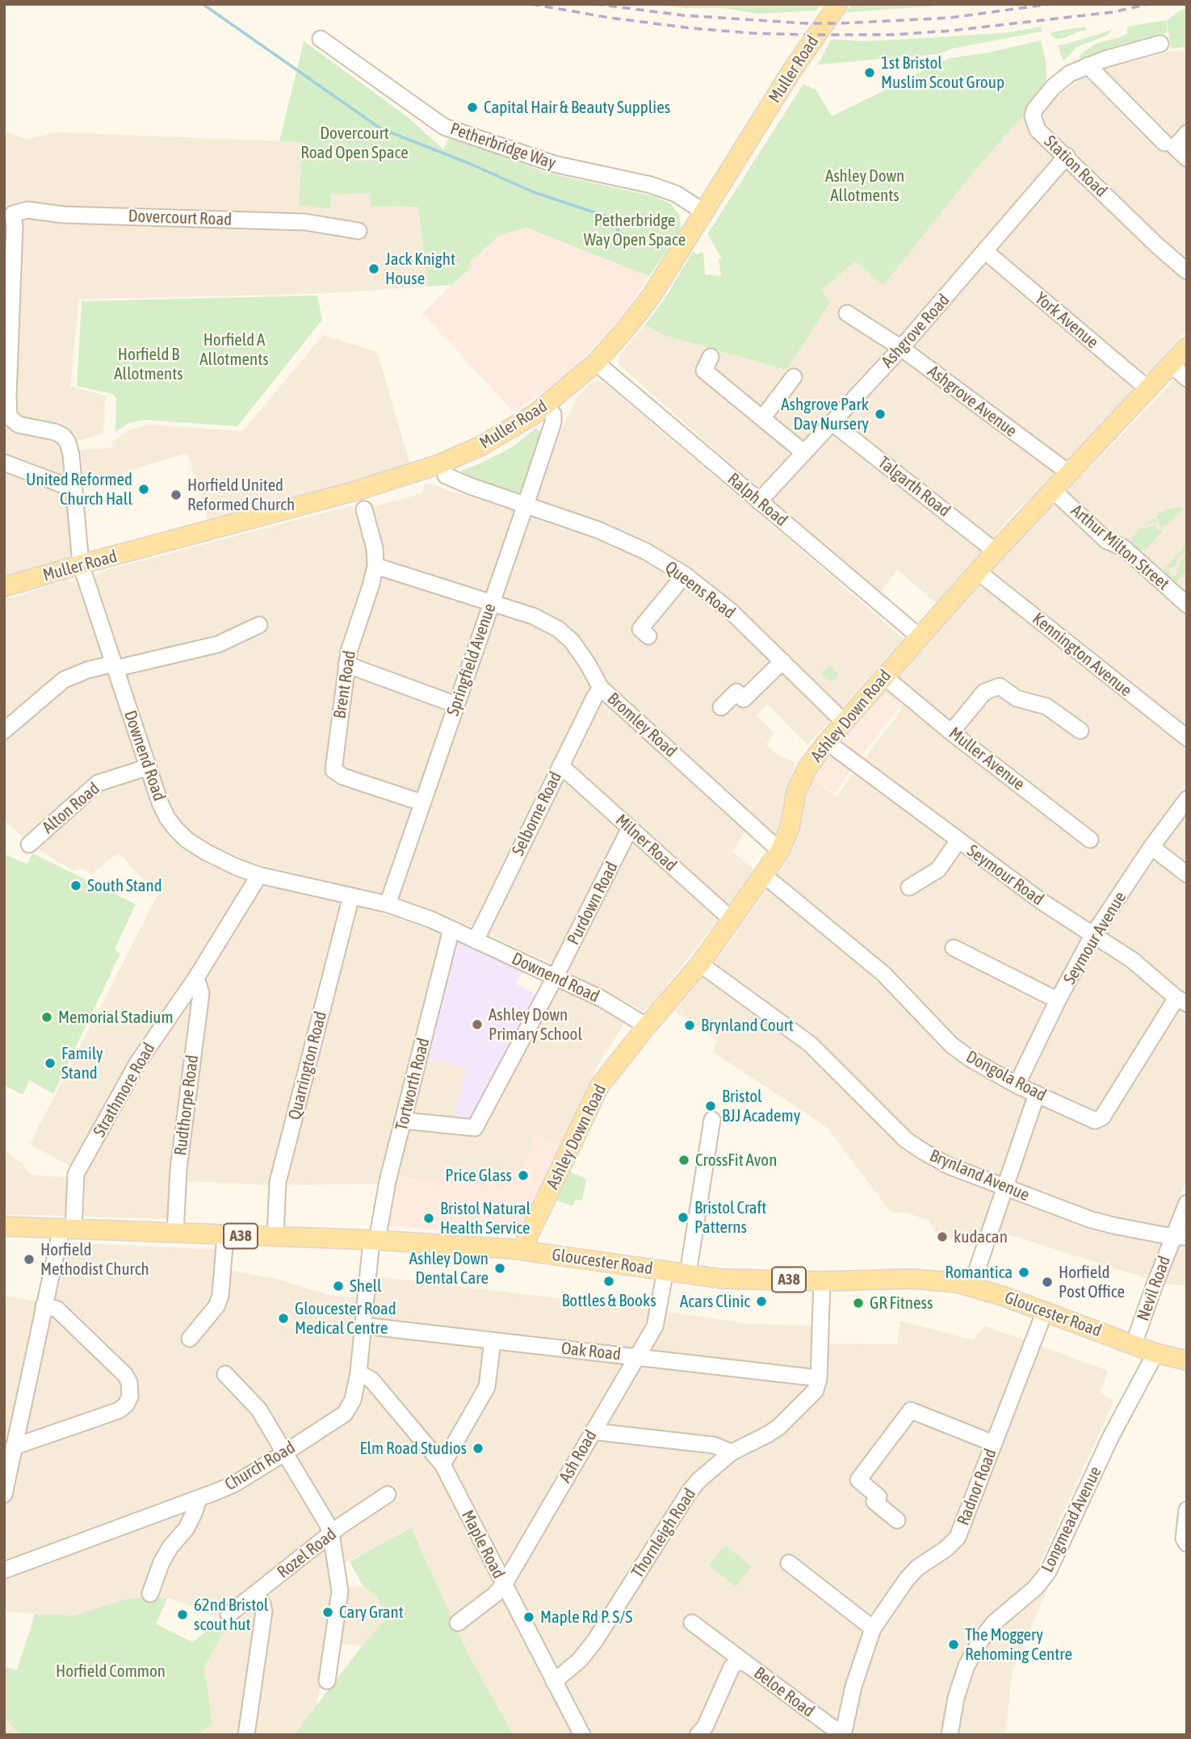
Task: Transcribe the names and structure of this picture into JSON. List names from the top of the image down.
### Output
{
  "streets": {
    "main road": [
      "Muller Road",
      "Ashley Down Road",
      "A38",
      "Gloucester Road"
    ],
    "street": [
      "Petherbridge Way",
      "Station Road",
      "Dovercourt Road",
      "York Avenue",
      "Ashgrove Road",
      "Ashgrove Avenue",
      "Talgarth Road",
      "Ralph Road",
      "Arthur Milton Street",
      "Queens Road",
      "Kennington Avenue",
      "Springfield Avenue",
      "Brent Road",
      "Bromley Road",
      "Downend Road",
      "Muller Avenue",
      "Alton Road",
      "Selborne Road",
      "Milner Road",
      "Seymour Road",
      "Purdown Road",
      "Seymour Avenue",
      "Quarrington Road",
      "Dongola Road",
      "Tortworth Road",
      "Strathmore Road",
      "Rudthorpe Road",
      "Brynland Avenue",
      "Nevil Road",
      "Oak Road",
      "Ash Road",
      "Church Road",
      "Radnor Road",
      "Longmead Avenue",
      "Thornleigh Road",
      "Maple Road",
      "Rozel Road",
      "Beloe Road"
    ]
  },
  "crossings": [
    ["Muller Road", "Petherbridge Way"],
    ["Muller Road", "Ralph Road"],
    ["Muller Road", "Brent Road"],
    ["Muller Road", "Downend Road"],
    ["Station Road", "Ashgrove Road"],
    ["Dovercourt Road", "Downend Road"],
    ["York Avenue", "Ashgrove Road"],
    ["York Avenue", "Ashley Down Road"],
    ["Ashgrove Road", "Ashgrove Avenue"],
    ["Ashgrove Road", "Talgarth Road"],
    ["Ashgrove Road", "Ralph Road"],
    ["Ashgrove Avenue", "Ashley Down Road"],
    ["Talgarth Road", "Ashley Down Road"],
    ["Ralph Road", "Ashley Down Road"],
    ["Arthur Milton Street", "Ashley Down Road"],
    ["Queens Road", "Springfield Avenue"],
    ["Queens Road", "Ashley Down Road"],
    ["Kennington Avenue", "Ashley Down Road"],
    ["Springfield Avenue", "Brent Road"],
    ["Springfield Avenue", "Bromley Road"],
    ["Springfield Avenue", "Downend Road"],
    ["Brent Road", "Bromley Road"],
    ["Ashley Down Road", "Bromley Road"],
    ["Ashley Down Road", "Downend Road"],
    ["Ashley Down Road", "Muller Avenue"],
    ["Ashley Down Road", "Milner Road"],
    ["Ashley Down Road", "Seymour Road"],
    ["Ashley Down Road", "Dongola Road"],
    ["Ashley Down Road", "Brynland Avenue"],
    ["Ashley Down Road", "Gloucester Road"],
    ["Bromley Road", "Selborne Road"],
    ["Downend Road", "Alton Road"],
    ["Downend Road", "Selborne Road"],
    ["Downend Road", "Purdown Road"],
    ["Downend Road", "Quarrington Road"],
    ["Downend Road", "Tortworth Road"],
    ["Downend Road", "Strathmore Road"],
    ["Selborne Road", "Milner Road"],
    ["Milner Road", "Purdown Road"],
    ["Seymour Road", "Seymour Avenue"],
    ["Seymour Road", "Dongola Road"],
    ["Purdown Road", "Tortworth Road"],
    ["Seymour Avenue", "Dongola Road"],
    ["Quarrington Road", "Gloucester Road"],
    ["Tortworth Road", "Gloucester Road"],
    ["Tortworth Road", "Church Road"],
    ["Strathmore Road", "Rudthorpe Road"],
    ["Strathmore Road", "Gloucester Road"],
    ["Rudthorpe Road", "Gloucester Road"],
    ["Brynland Avenue", "Nevil Road"],
    ["Gloucester Road", "Nevil Road"],
    ["Gloucester Road", "Ash Road"],
    ["Gloucester Road", "Church Road"],
    ["Gloucester Road", "Radnor Road"],
    ["Gloucester Road", "Longmead Avenue"],
    ["Gloucester Road", "Thornleigh Road"],
    ["Oak Road", "Ash Road"],
    ["Oak Road", "Church Road"],
    ["Oak Road", "Thornleigh Road"],
    ["Ash Road", "Maple Road"],
    ["Church Road", "Maple Road"],
    ["Radnor Road", "Beloe Road"],
    ["Thornleigh Road", "Maple Road"]
  ],
  "parks": [
    "Dovercourt Road Open Space",
    "Ashley Down Allotments",
    "Petherbridge Way Open Space",
    "Horfield A Allotments",
    "Horfield B Allotments",
    "Horfield Common"
  ],
  "places": [
    "1st Bristol Muslim Scout Group",
    "Capital Hair & Beauty Supplies",
    "Jack Knight House",
    "Ashgrove Park Day Nursery",
    "United Reformed Church Hall",
    "Horfield United Reformed Church",
    "South Stand",
    "Memorial Stadium",
    "Ashley Down Primary School",
    "Brynland Court",
    "Family Stand",
    "Bristol BJJ Academy",
    "CrossFit Avon",
    "Price Glass",
    "Bristol Craft Patterns",
    "Bristol Natural Health Service",
    "kudacan",
    "Horfield Methodist Church",
    "Ashley Down Dental Care",
    "Romantica",
    "Bottles & Books",
    "Horfield Post Office",
    "Shell",
    "Acars Clinic",
    "GR Fitness",
    "Gloucester Road Medical Centre",
    "Elm Road Studios",
    "Cary Grant",
    "62nd Bristol scout hut",
    "Maple Rd P. S/S",
    "The Moggery Rehoming Centre"
  ]
}
